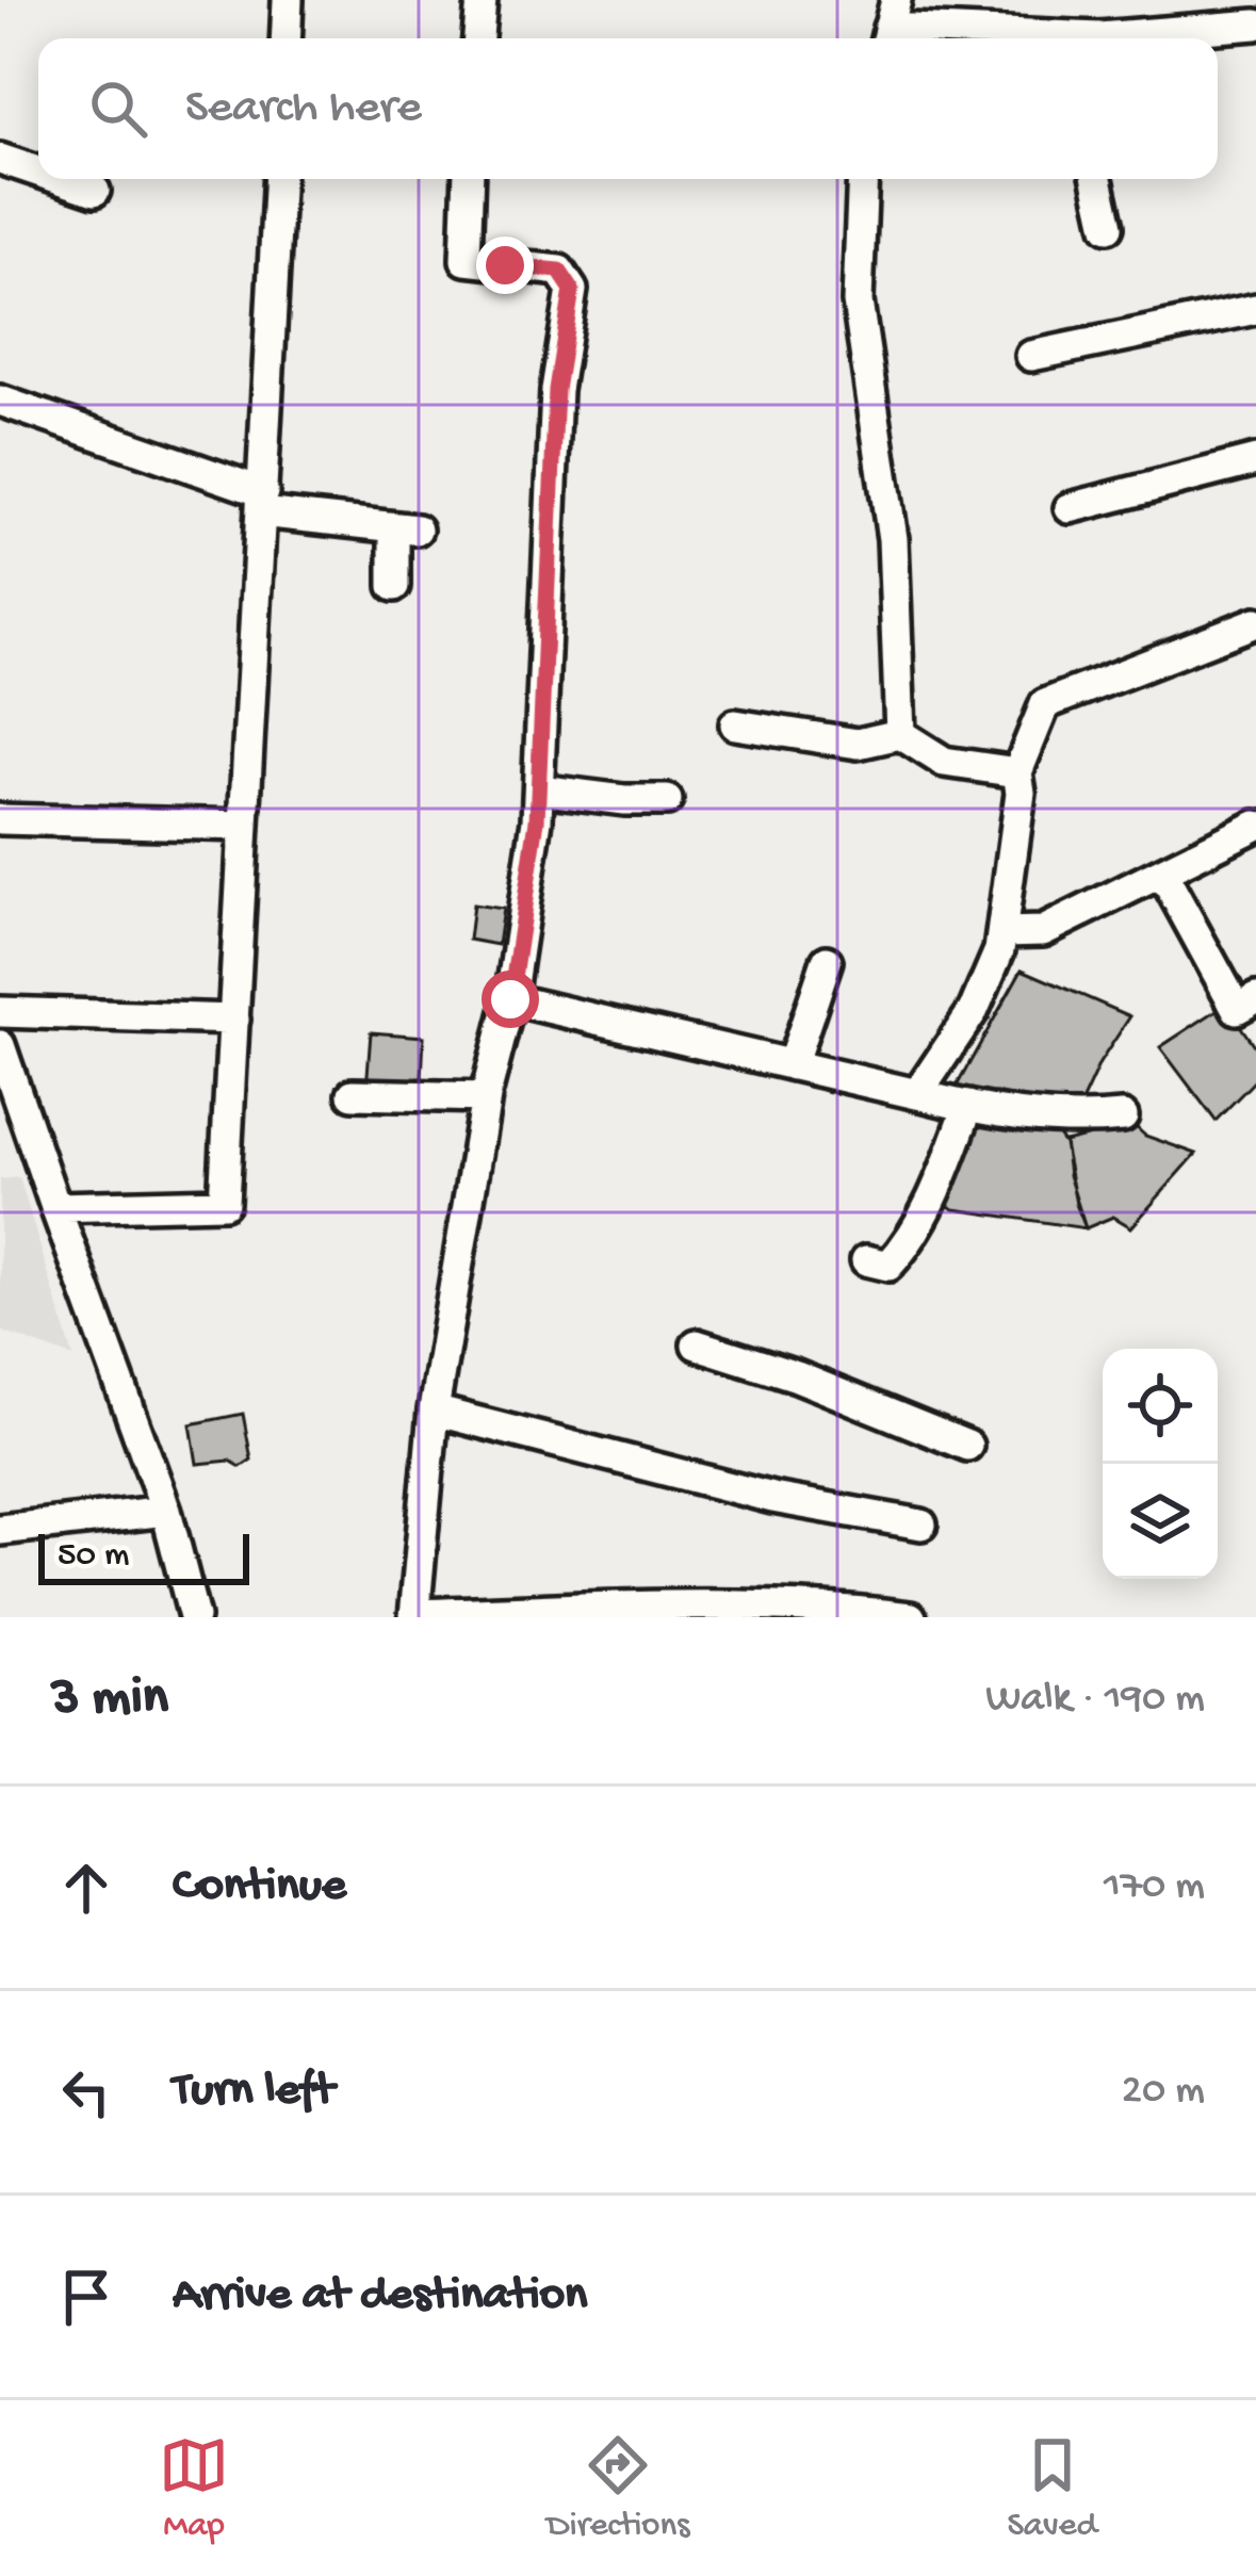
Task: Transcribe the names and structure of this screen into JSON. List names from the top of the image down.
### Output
{
  "scale_bar": "50 m",
  "page": {
    "search": "Search here",
    "scale": "50 m",
    "heading": ["3 min", "Walk · 190 m"],
    "list": [
      ["Continue", "170 m"],
      ["Turn left", "20 m"],
      "Arrive at destination"
    ],
    "nav": ["Map", "Directions", "Saved"]
  }
}
